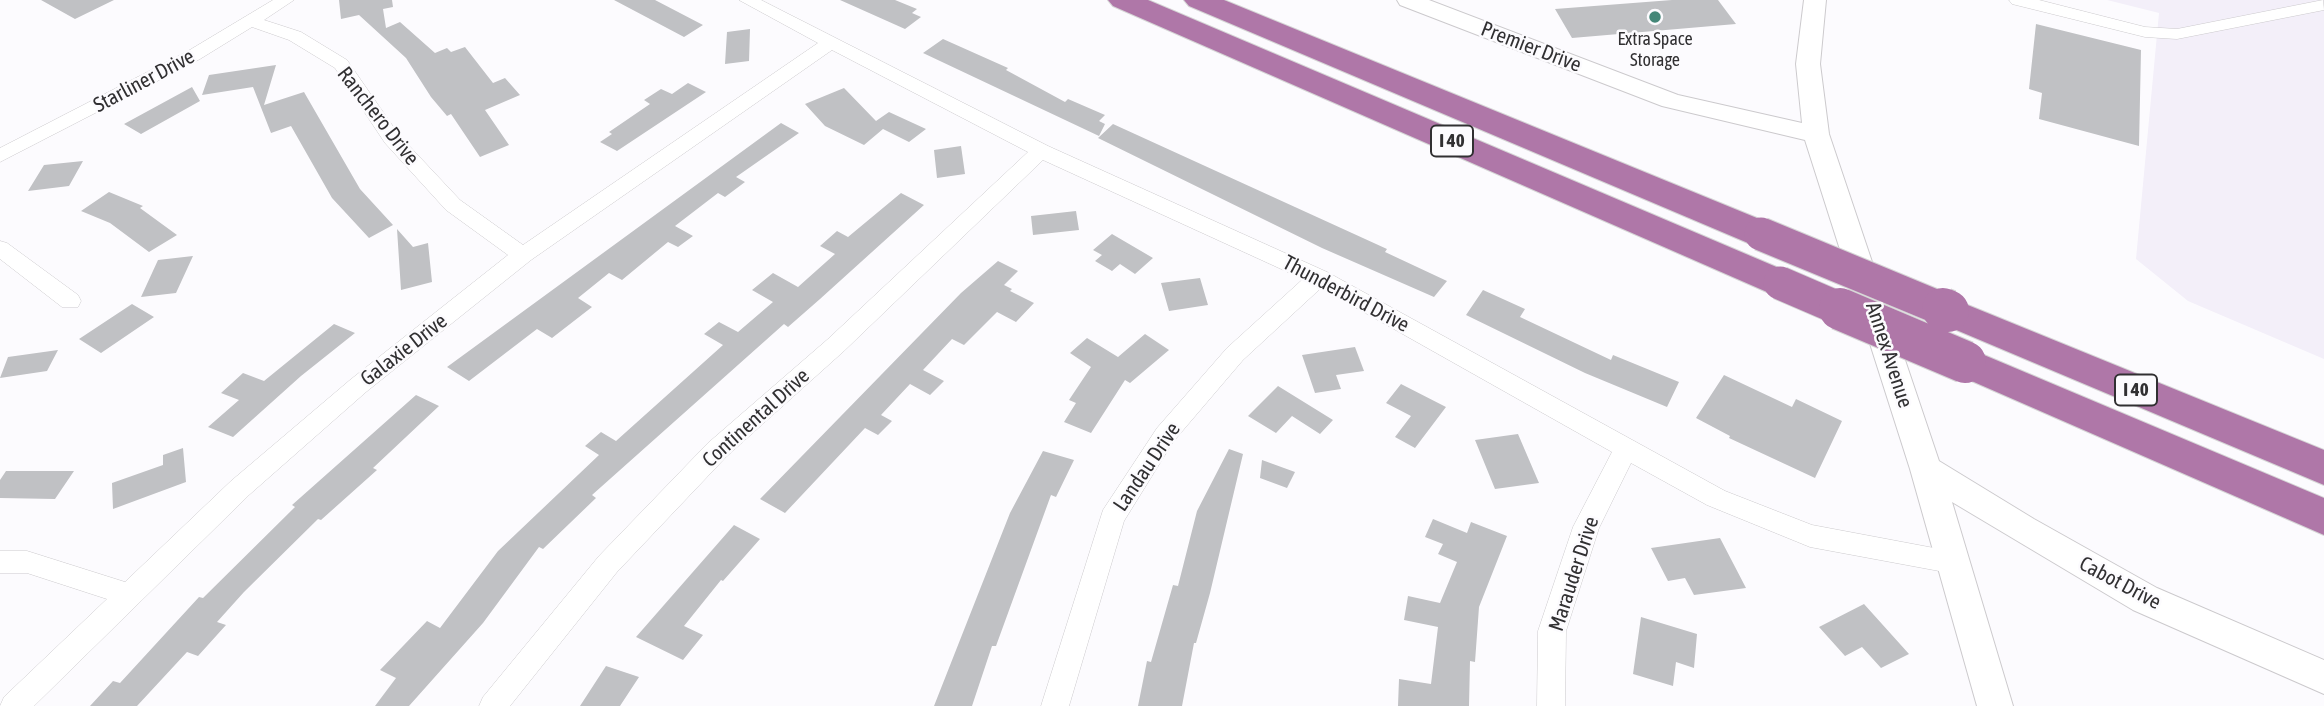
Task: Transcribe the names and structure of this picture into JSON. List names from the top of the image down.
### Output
{
  "streets": {
    "highway": ["I 40"],
    "street": [
      "Premier Drive",
      "Starliner Drive",
      "Ranchero Drive",
      "Thunderbird Drive",
      "Galaxie Drive",
      "Annex Avenue",
      "Continental Drive",
      "Landau Drive",
      "Marauder Drive",
      "Cabot Drive"
    ]
  },
  "crossings": [
    ["Premier Drive", "Annex Avenue"],
    ["Starliner Drive", "Ranchero Drive"],
    ["Ranchero Drive", "Galaxie Drive"],
    ["Thunderbird Drive", "Galaxie Drive"],
    ["Thunderbird Drive", "Annex Avenue"],
    ["Thunderbird Drive", "Continental Drive"],
    ["Thunderbird Drive", "Landau Drive"],
    ["Thunderbird Drive", "Marauder Drive"],
    ["Annex Avenue", "Cabot Drive"]
  ],
  "places": ["Extra Space Storage"]
}
